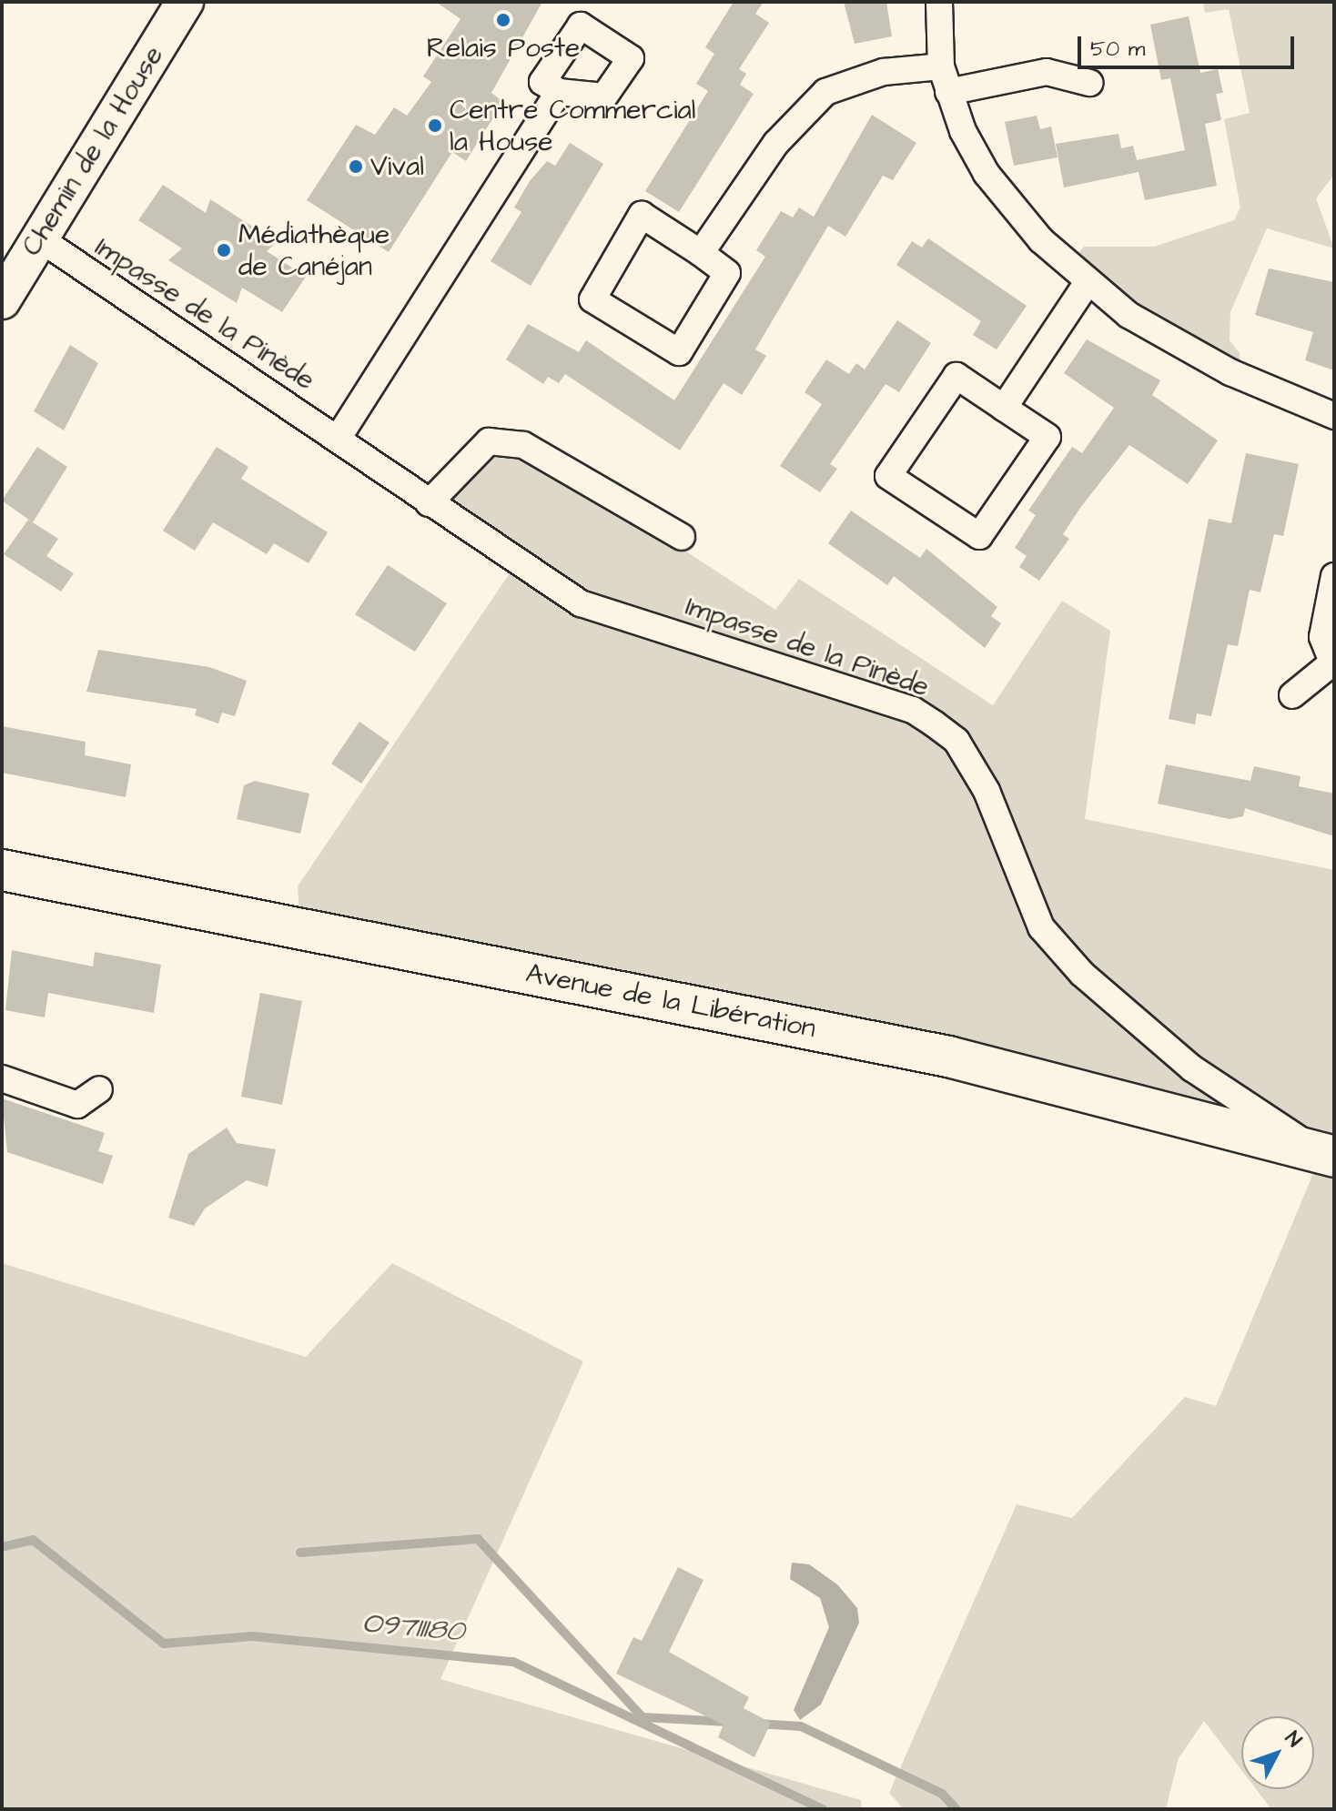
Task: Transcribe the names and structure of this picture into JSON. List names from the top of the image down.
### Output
{
  "streets": {
    "main road": ["Avenue de la Libération"],
    "street": ["Chemin de la House", "Impasse de la Pinède"]
  },
  "crossings": [
    ["Chemin de la House", "Impasse de la Pinède"],
    ["Impasse de la Pinède", "Avenue de la Libération"]
  ],
  "water": ["O9711180"],
  "places": [
    "Relais Poste",
    "Centre Commercial la House",
    "Vival",
    "Médiathèque de Canéjan"
  ],
  "scale_bar": "50 m",
  "north": "top right"
}
